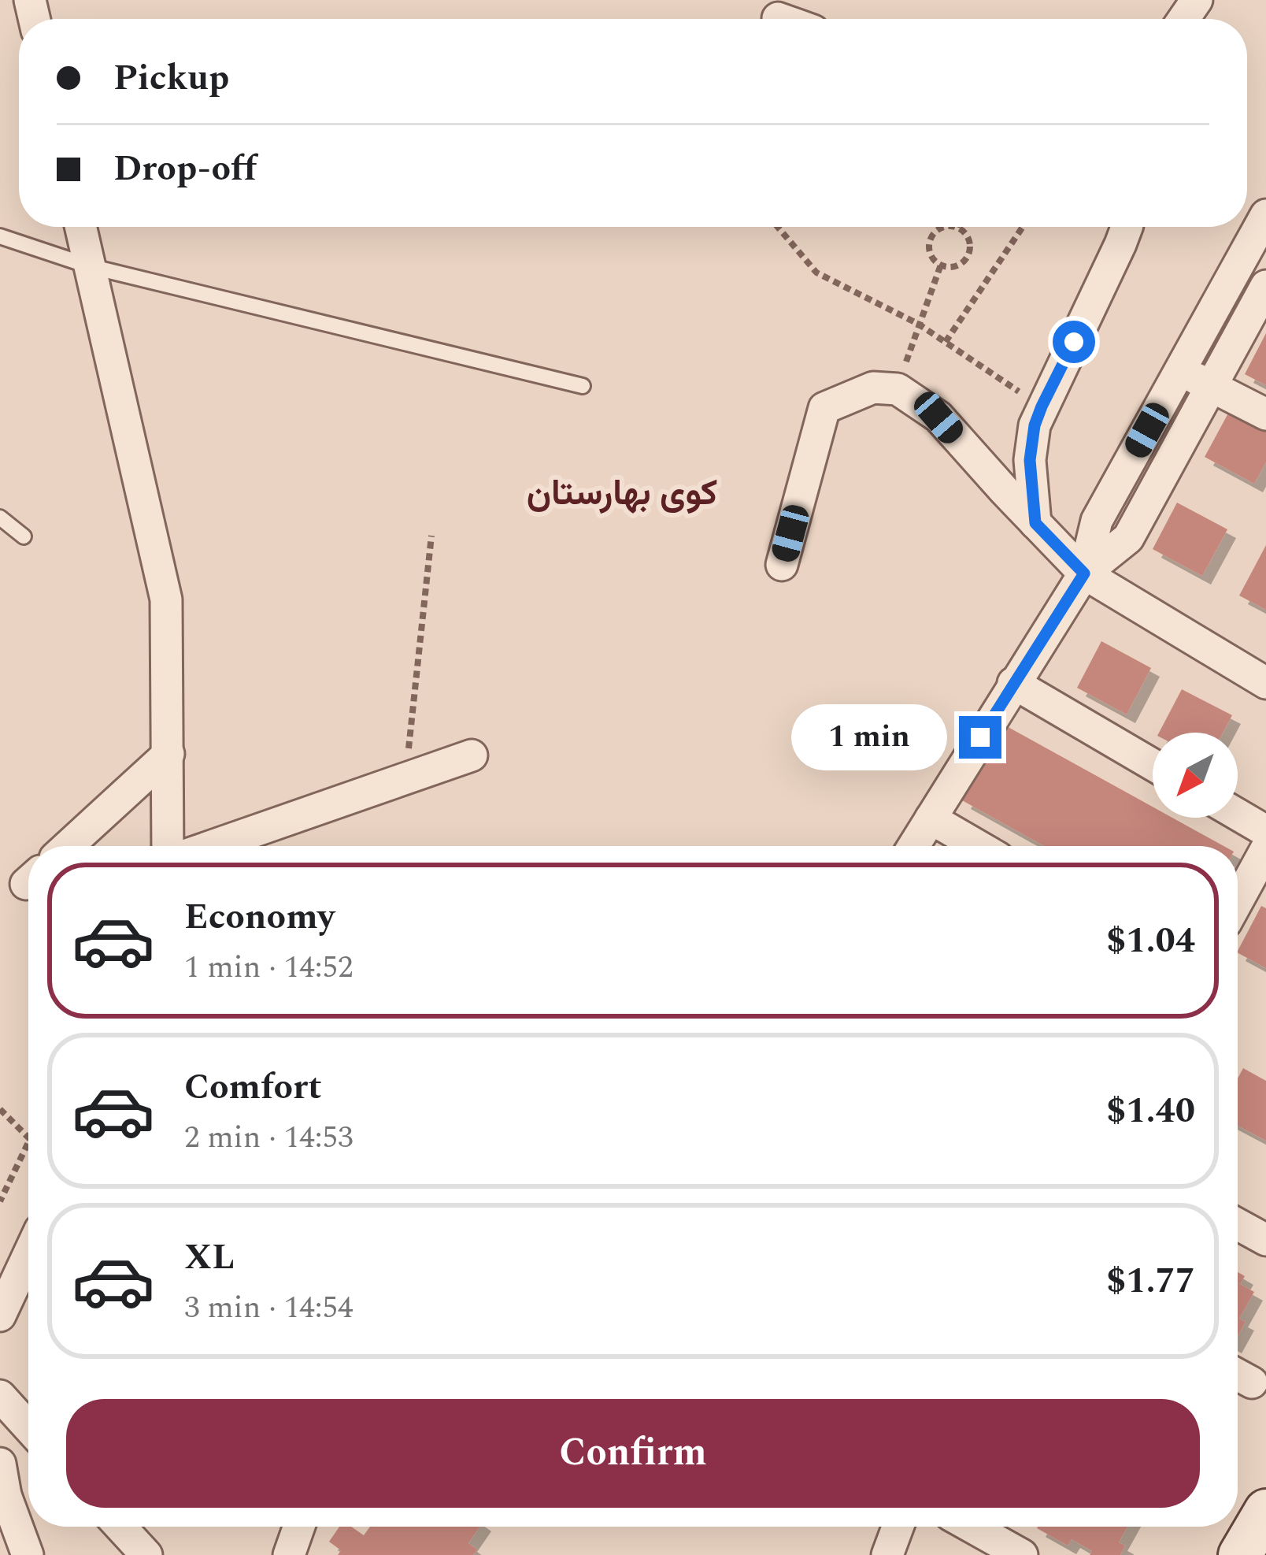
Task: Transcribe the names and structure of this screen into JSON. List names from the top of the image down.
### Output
{
  "districts": ["کوی بهارستان"],
  "north": "bottom left",
  "page": {
    "banner": ["Pickup", "Drop-off"],
    "bubble": "1 min",
    "list": [
      {
        "name": "Economy",
        "note": "1 min · 14:52",
        "value": "$1.04"
      },
      {
        "name": "Comfort",
        "note": "2 min · 14:53",
        "value": "$1.40"
      },
      {
        "name": "XL",
        "note": "3 min · 14:54",
        "value": "$1.77"
      }
    ],
    "buttons": "Confirm"
  }
}
